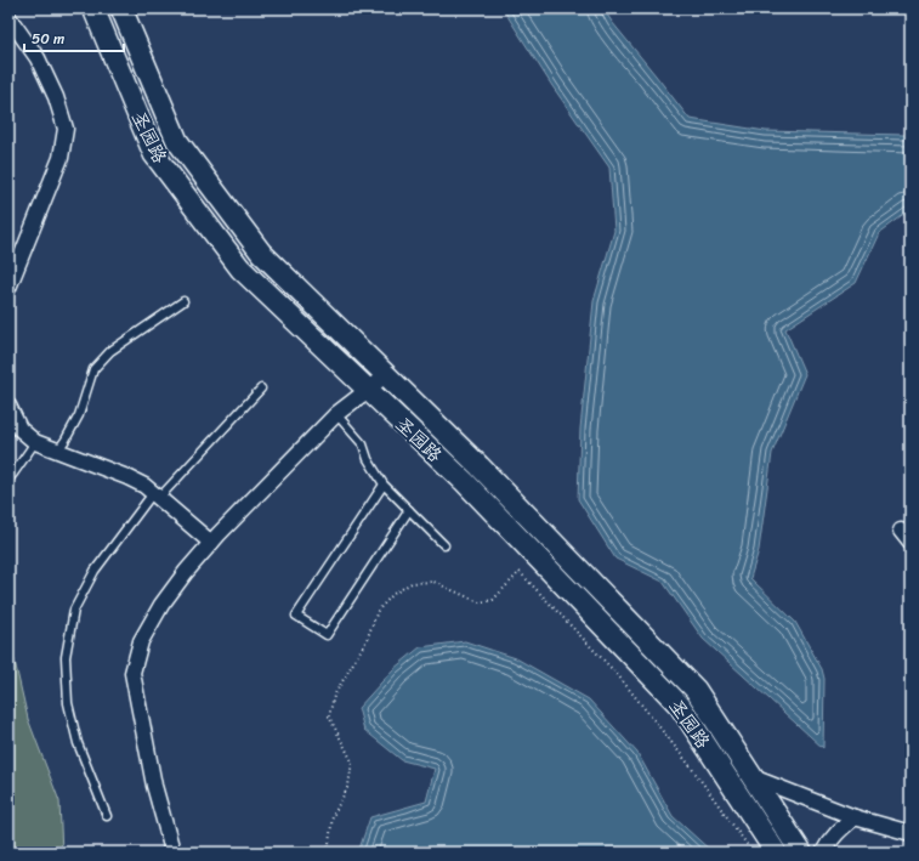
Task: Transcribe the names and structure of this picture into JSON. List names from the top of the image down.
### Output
{
  "streets": {
    "street": ["圣园路"]
  },
  "scale_bar": "50 m"
}
